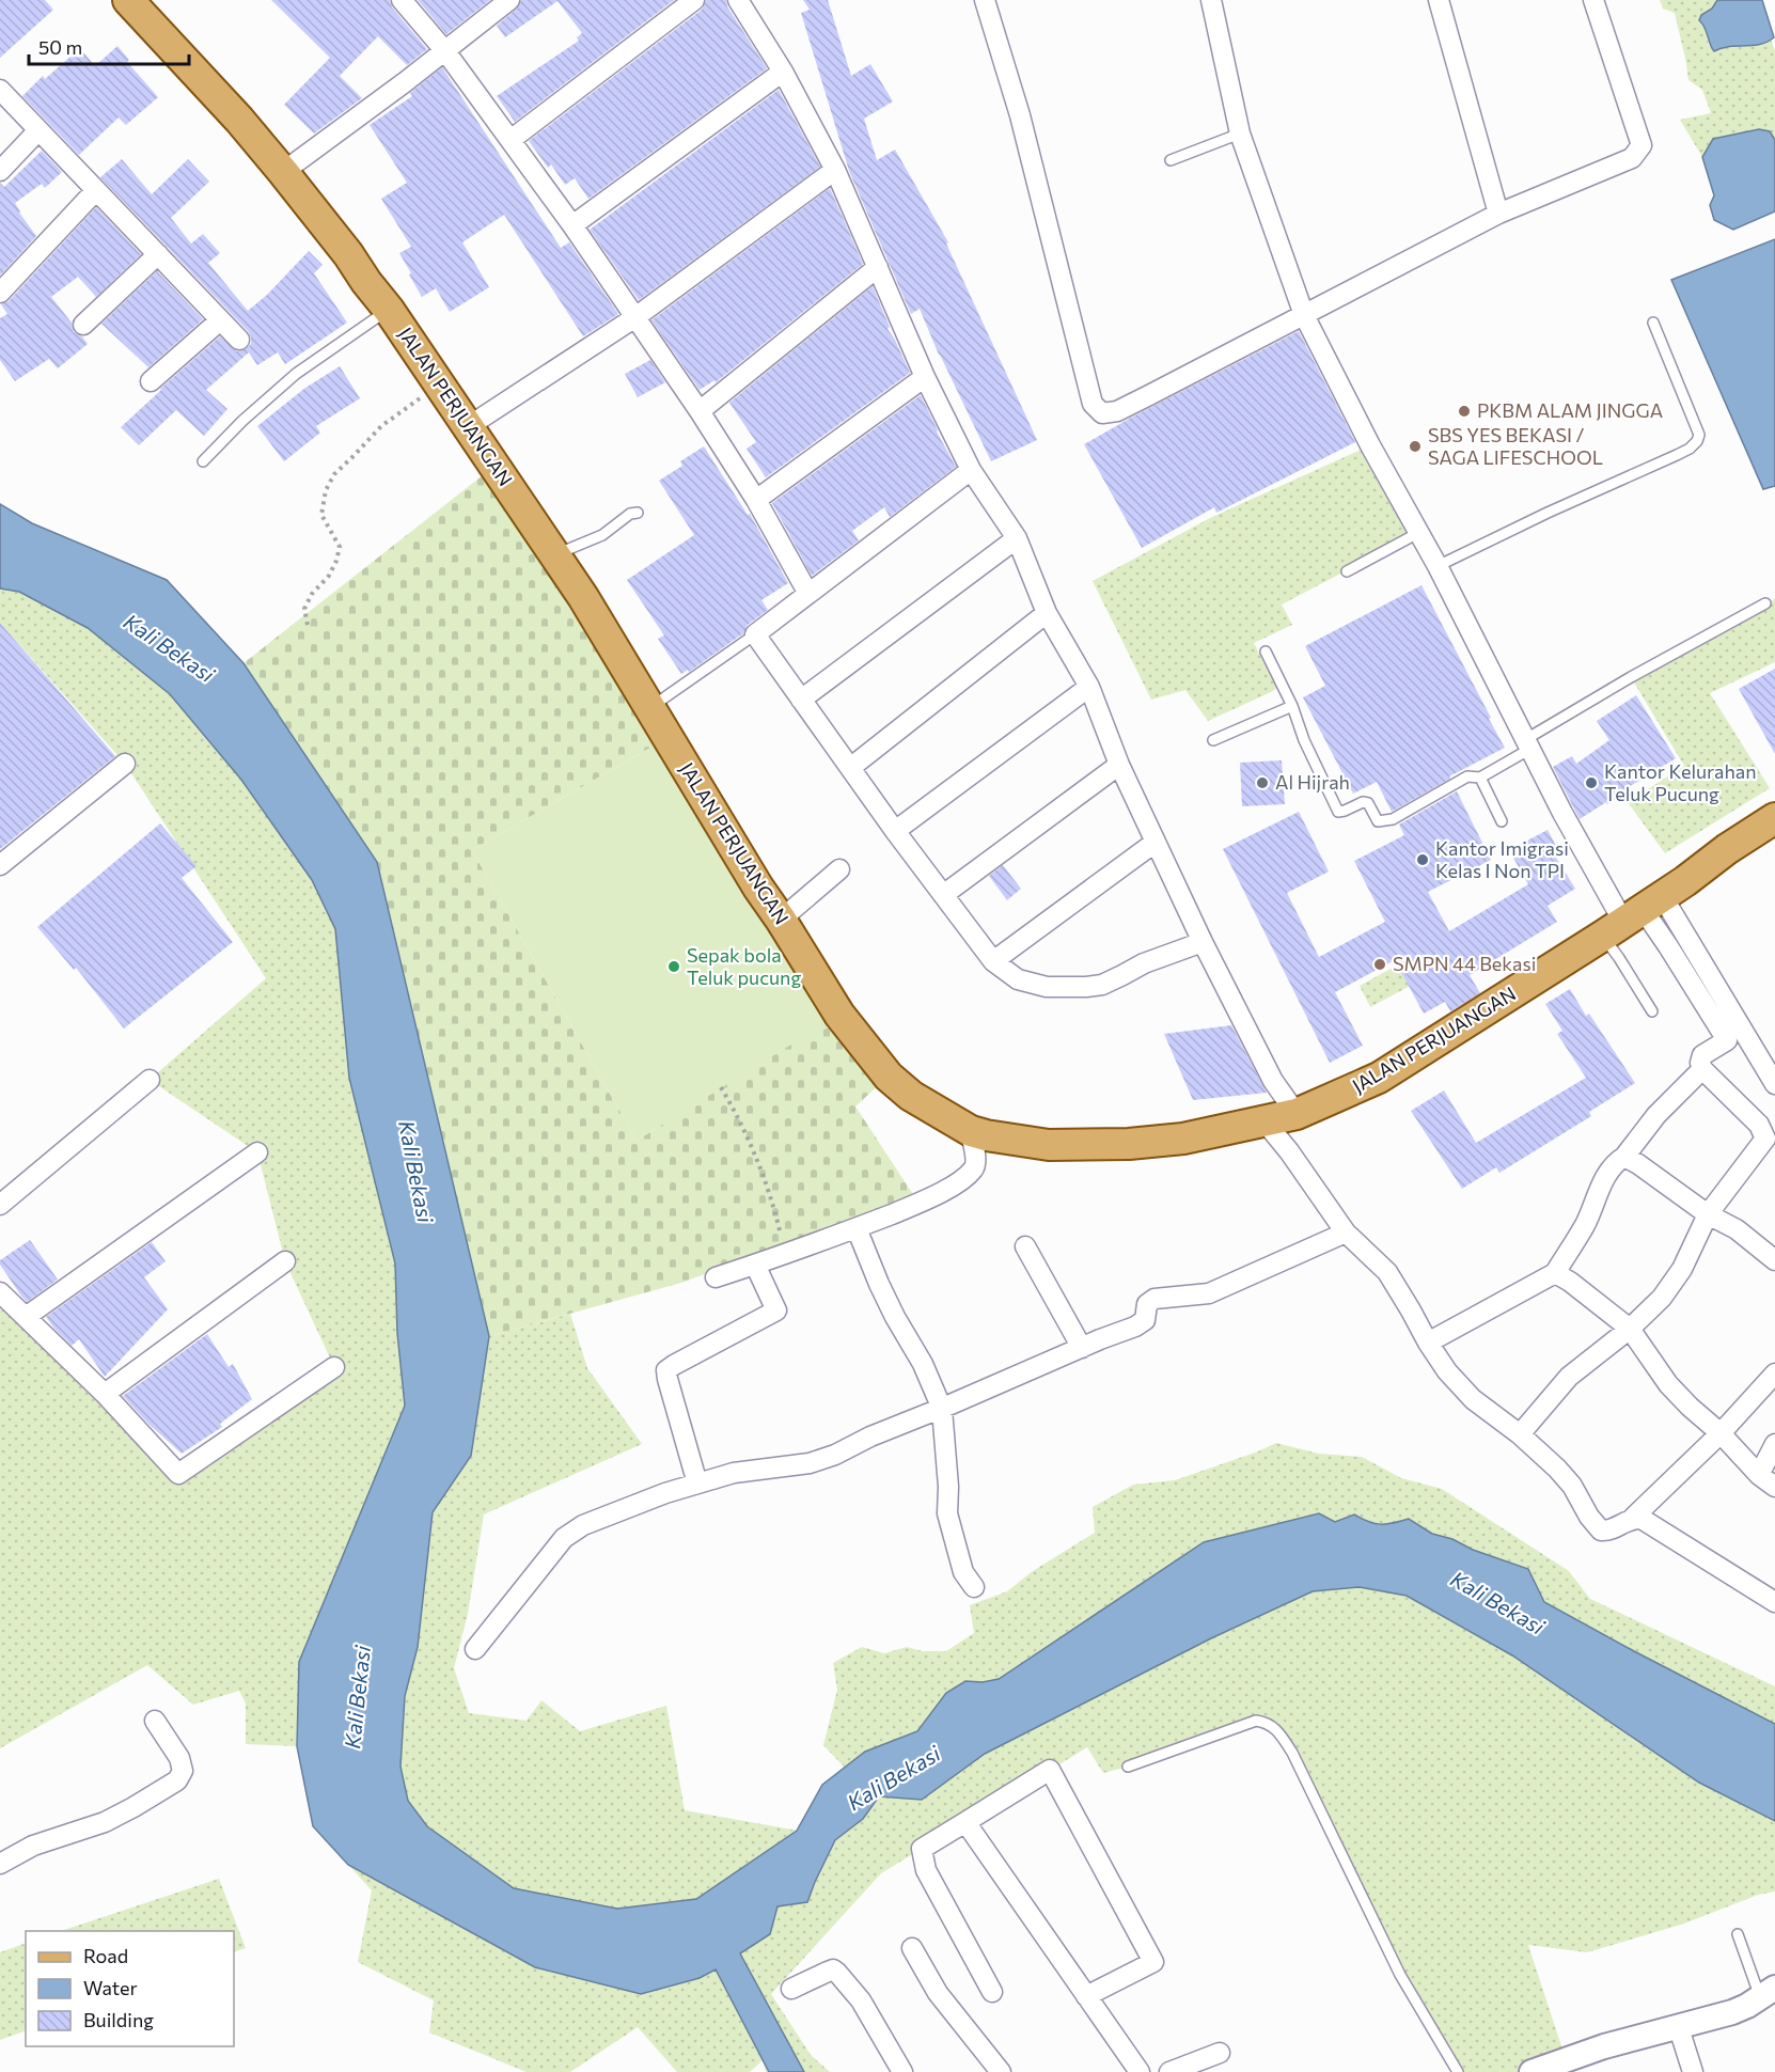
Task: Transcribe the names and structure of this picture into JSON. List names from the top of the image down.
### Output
{
  "streets": {
    "main road": ["JALAN PERJUANGAN"]
  },
  "water": ["Kali Bekasi"],
  "places": [
    "PKBM ALAM JINGGA",
    "SBS YES BEKASI / SAGA LIFESCHOOL",
    "Al Hijrah",
    "Kantor Kelurahan Teluk Pucung",
    "Kantor Imigrasi Kelas I Non TPI",
    "SMPN 44 Bekasi",
    "Sepak bola Teluk pucung"
  ],
  "legend": ["Road", "Water", "Building"],
  "scale_bar": "50 m"
}
